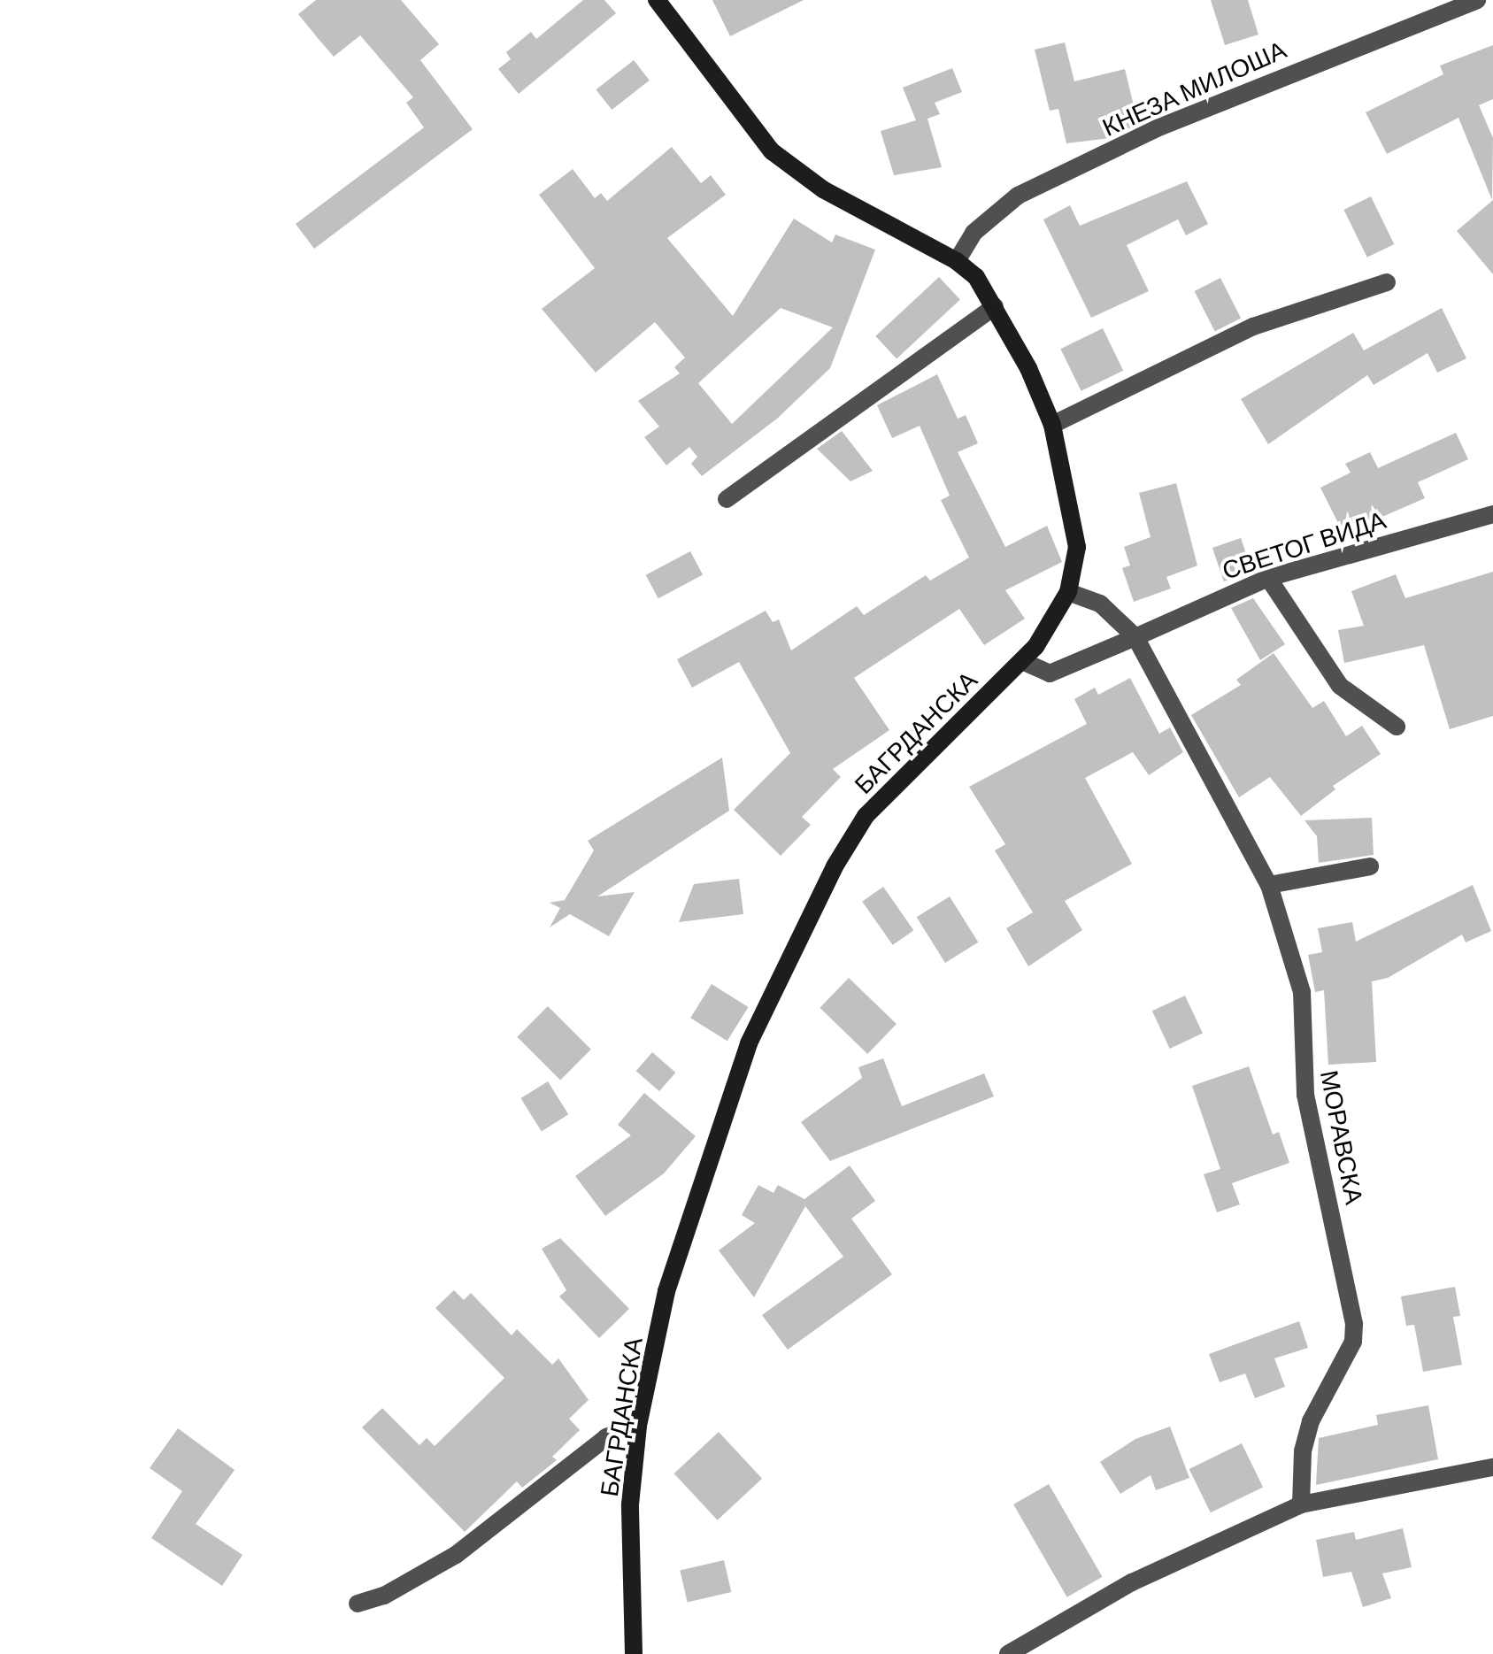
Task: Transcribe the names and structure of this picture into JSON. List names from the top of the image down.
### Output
{
  "streets": {
    "street": [
      "КНЕЗА МИЛОША",
      "СВЕТОГ ВИДА",
      "БАГРДАНСКА",
      "МОРАВСКА"
    ]
  },
  "crossings": [
    ["КНЕЗА МИЛОША", "БАГРДАНСКА"],
    ["СВЕТОГ ВИДА", "БАГРДАНСКА"],
    ["СВЕТОГ ВИДА", "МОРАВСКА"],
    ["БАГРДАНСКА", "МОРАВСКА"]
  ]
}
